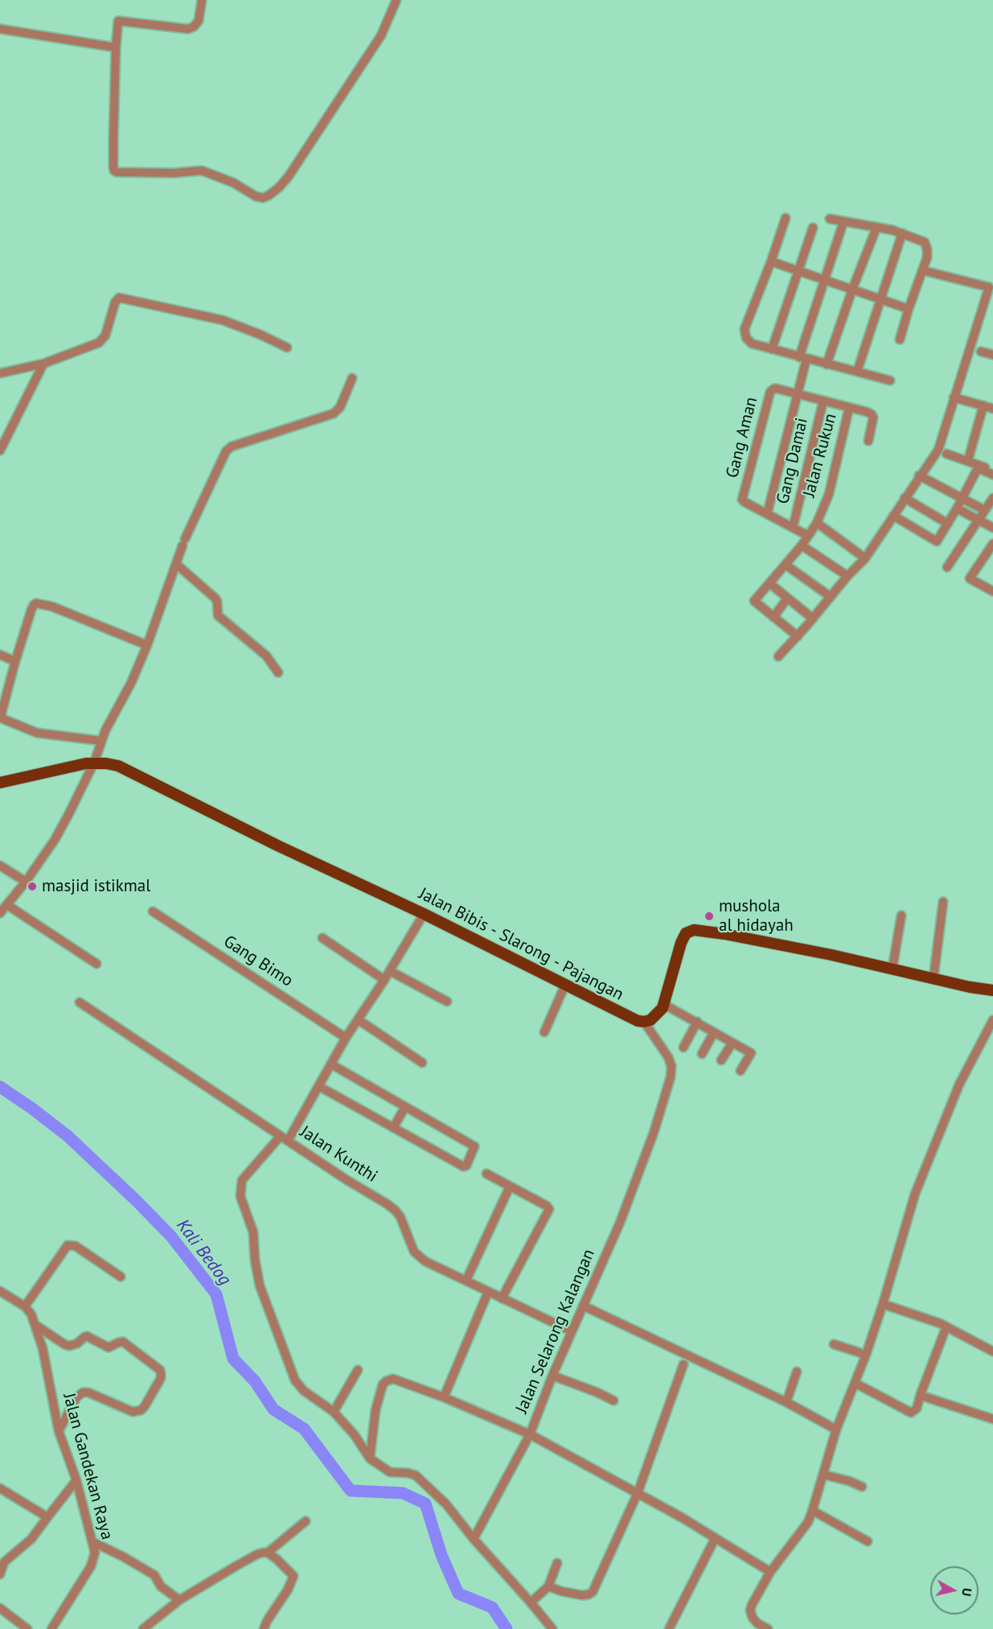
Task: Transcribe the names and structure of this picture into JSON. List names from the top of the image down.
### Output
{
  "streets": {
    "main road": ["Jalan Bibis - Slarong - Pajangan"],
    "street": [
      "Gang Aman",
      "Jalan Rukun",
      "Gang Damai",
      "Gang Bimo",
      "Jalan Kunthi",
      "Jalan Selarong Kalangan",
      "Jalan Gandekan Raya"
    ]
  },
  "crossings": [
    ["Jalan Bibis - Slarong - Pajangan", "Jalan Selarong Kalangan"],
    ["Jalan Kunthi", "Jalan Selarong Kalangan"]
  ],
  "water": ["Kali Bedog"],
  "places": ["masjid istikmal", "mushola al hidayah"],
  "north": "right"
}
